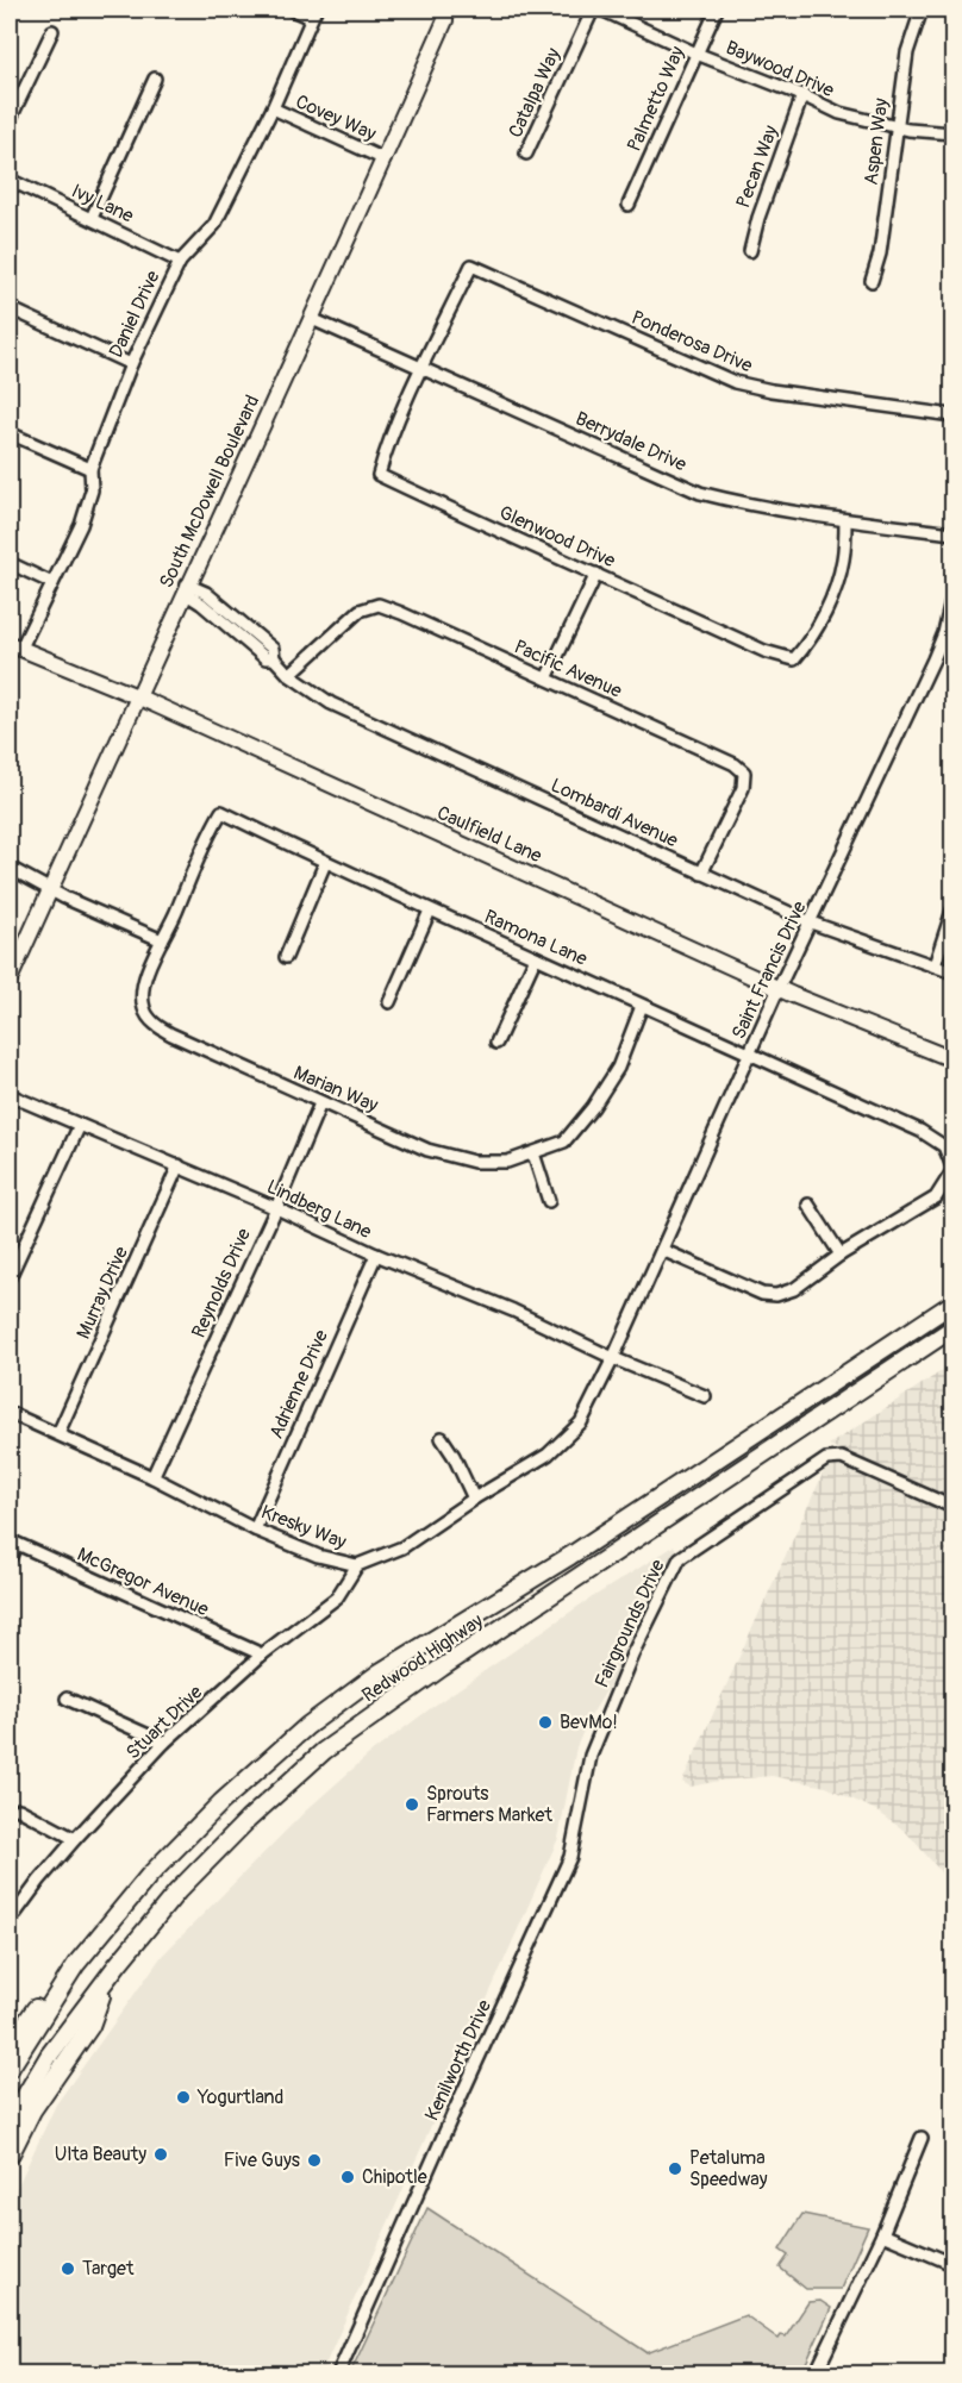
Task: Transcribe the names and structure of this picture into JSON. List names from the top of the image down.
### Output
{
  "streets": {
    "highway": ["Redwood Highway"],
    "main road": ["South McDowell Boulevard", "Caulfield Lane"],
    "street": [
      "Baywood Drive",
      "Catalpa Way",
      "Palmetto Way",
      "Covey Way",
      "Aspen Way",
      "Pecan Way",
      "Ivy Lane",
      "Daniel Drive",
      "Ponderosa Drive",
      "Berrydale Drive",
      "Glenwood Drive",
      "Pacific Avenue",
      "Lombardi Avenue",
      "Ramona Lane",
      "Saint Francis Drive",
      "Marian Way",
      "Lindberg Lane",
      "Reynolds Drive",
      "Murray Drive",
      "Adrienne Drive",
      "Kresky Way",
      "McGregor Avenue",
      "Fairgrounds Drive",
      "Stuart Drive",
      "Kenilworth Drive"
    ]
  },
  "crossings": [
    ["Baywood Drive", "Palmetto Way"],
    ["Baywood Drive", "Aspen Way"],
    ["Baywood Drive", "Pecan Way"],
    ["Covey Way", "Daniel Drive"],
    ["Covey Way", "South McDowell Boulevard"],
    ["Ivy Lane", "Daniel Drive"],
    ["Daniel Drive", "Caulfield Lane"],
    ["Ponderosa Drive", "Glenwood Drive"],
    ["Berrydale Drive", "South McDowell Boulevard"],
    ["Berrydale Drive", "Glenwood Drive"],
    ["South McDowell Boulevard", "Lombardi Avenue"],
    ["South McDowell Boulevard", "Caulfield Lane"],
    ["Pacific Avenue", "Lombardi Avenue"],
    ["Lombardi Avenue", "Saint Francis Drive"],
    ["Caulfield Lane", "Saint Francis Drive"],
    ["Ramona Lane", "Saint Francis Drive"],
    ["Ramona Lane", "Marian Way"],
    ["Saint Francis Drive", "Lindberg Lane"],
    ["Saint Francis Drive", "Kresky Way"],
    ["Marian Way", "Reynolds Drive"],
    ["Lindberg Lane", "Reynolds Drive"],
    ["Lindberg Lane", "Murray Drive"],
    ["Lindberg Lane", "Adrienne Drive"],
    ["Lindberg Lane", "Kresky Way"],
    ["Reynolds Drive", "Kresky Way"],
    ["Murray Drive", "Kresky Way"],
    ["Adrienne Drive", "Kresky Way"],
    ["Kresky Way", "Stuart Drive"],
    ["McGregor Avenue", "Stuart Drive"],
    ["Fairgrounds Drive", "Kenilworth Drive"]
  ],
  "places": [
    "BevMo!",
    "Sprouts Farmers Market",
    "Yogurtland",
    "Ulta Beauty",
    "Five Guys",
    "Petaluma Speedway",
    "Chipotle",
    "Target"
  ]
}
